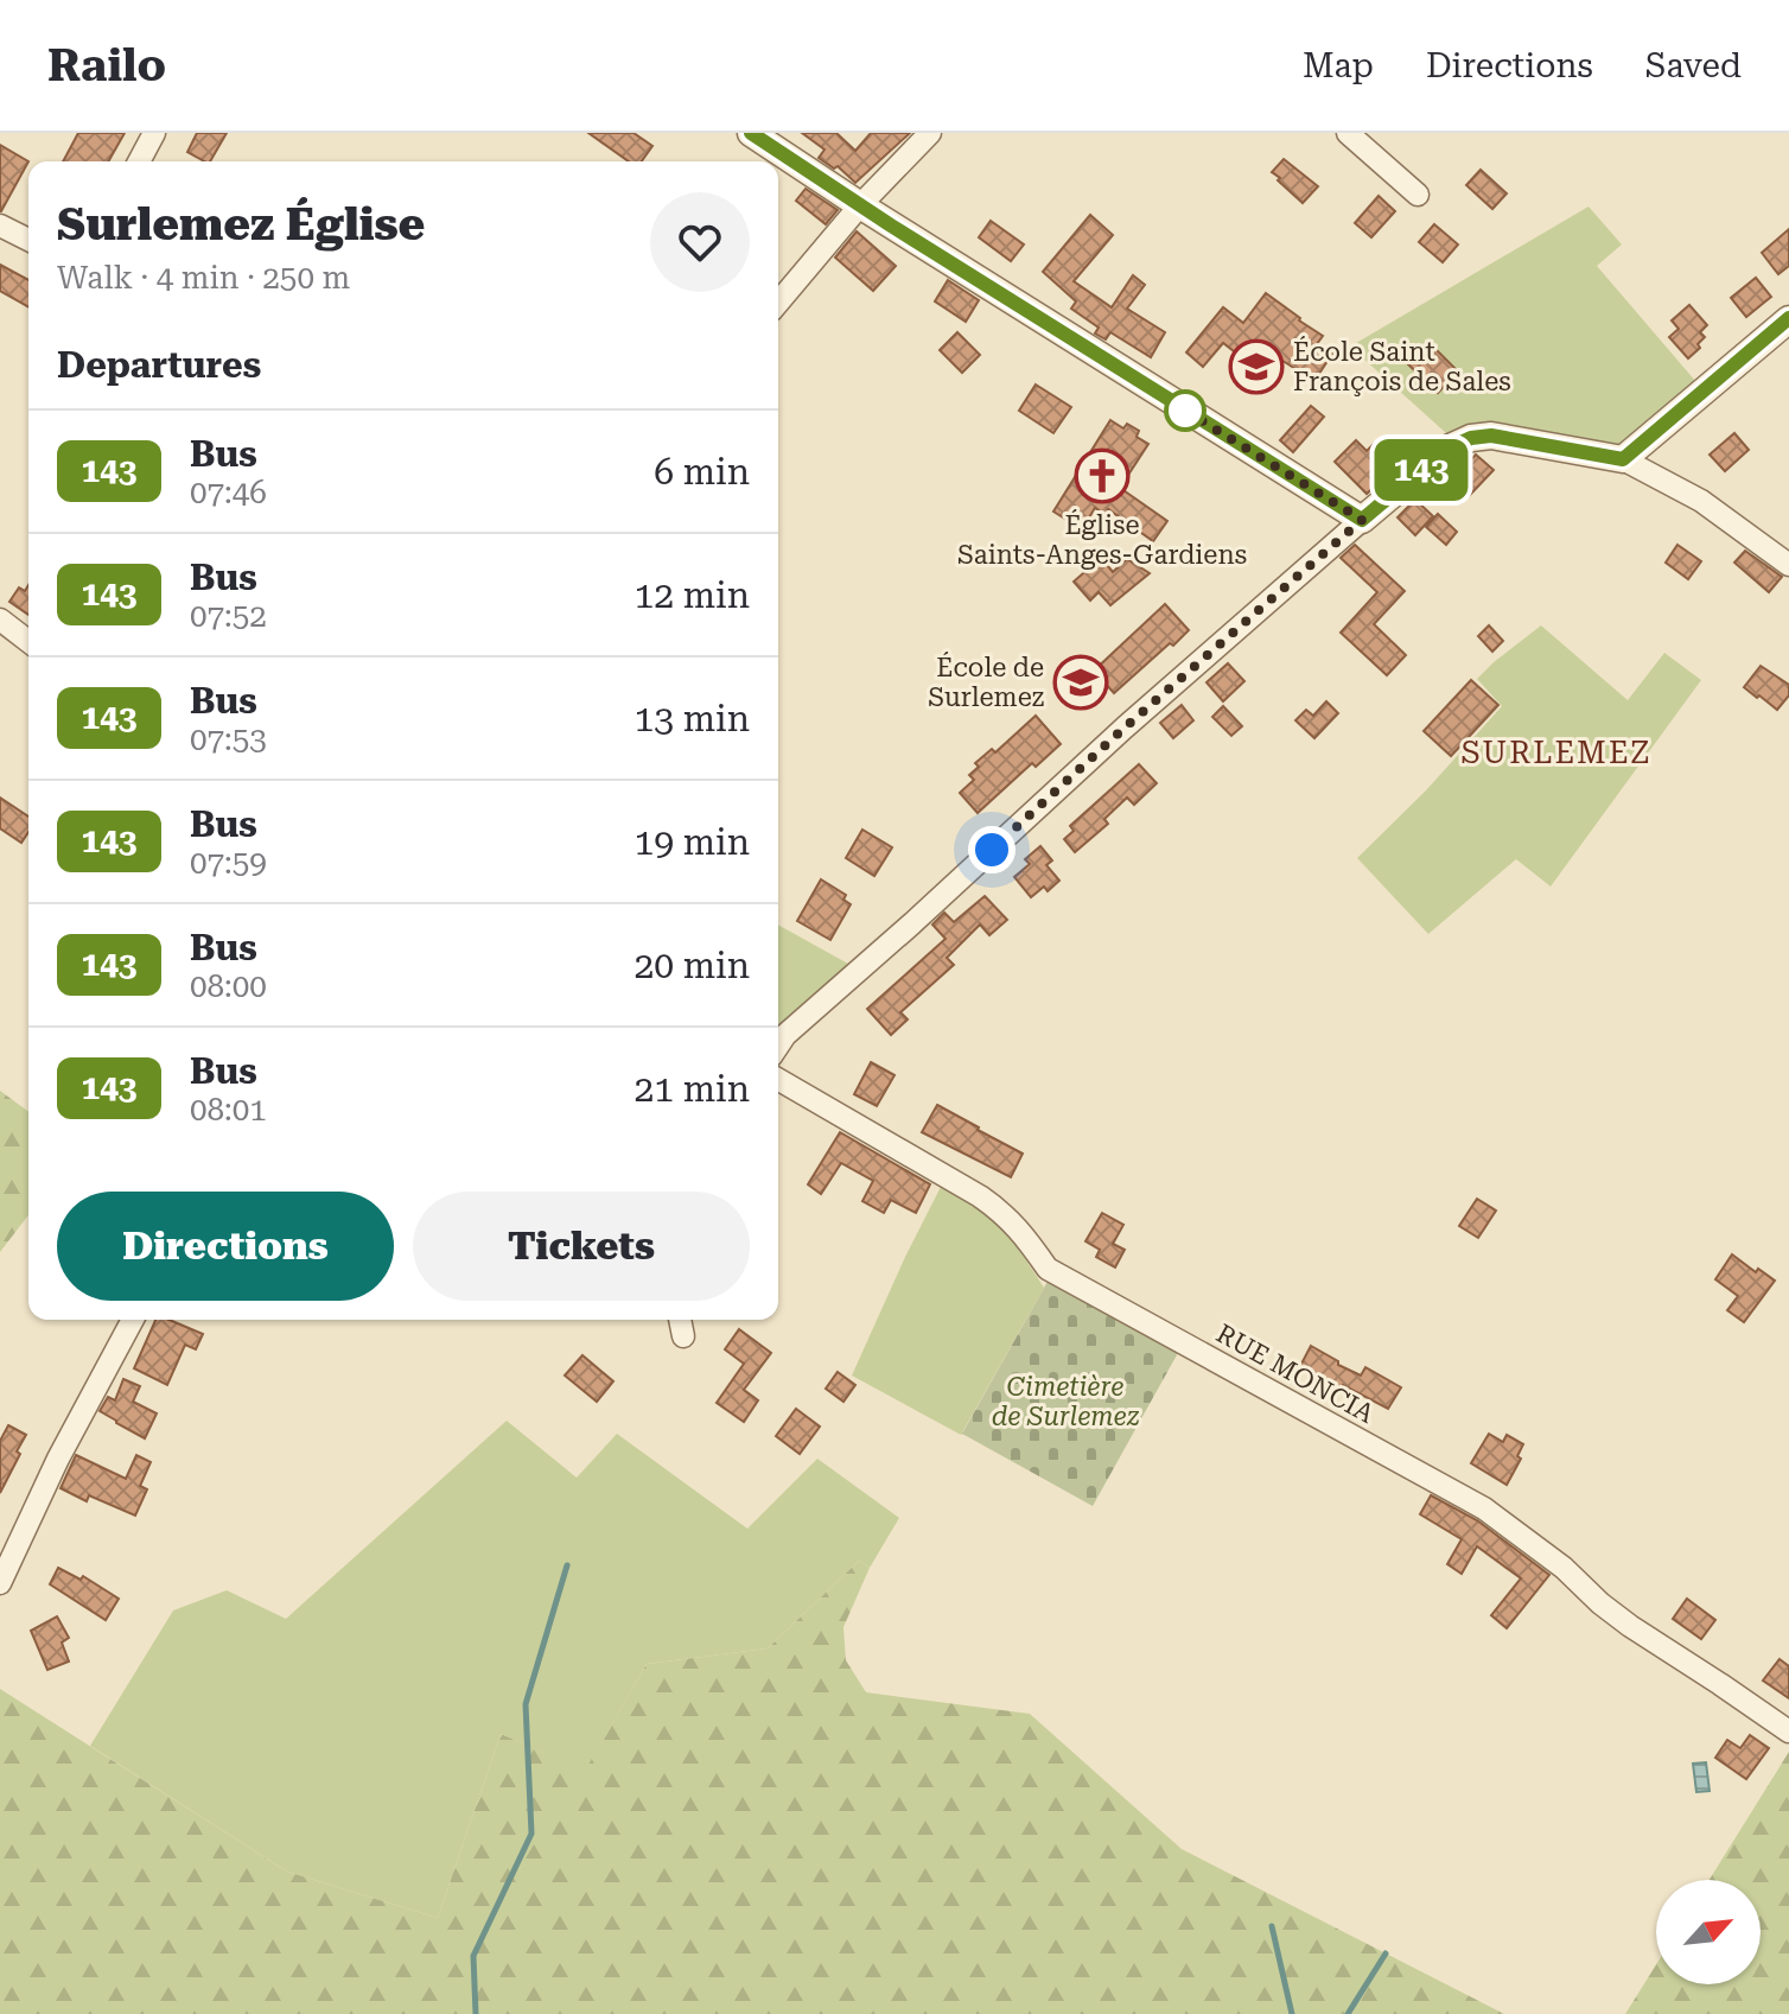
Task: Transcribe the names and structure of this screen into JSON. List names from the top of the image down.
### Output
{
  "streets": {
    "street": ["RUE MONCIA"]
  },
  "districts": ["SURLEMEZ"],
  "parks": ["Cimetière de Surlemez"],
  "places": {
    "school or university": ["École Saint François de Sales", "École de Surlemez"],
    "church": ["Église Saints-Anges-Gardiens"]
  },
  "lines": ["bus line 143"],
  "north": "top right",
  "page": {
    "header": "Railo",
    "nav": ["Map", "Directions", "Saved"],
    "on_map": "143",
    "heading": [
      ["Surlemez Église", "Walk · 4 min · 250 m"],
      "Departures"
    ],
    "list": [
      {
        "mark": "143",
        "name": "Bus",
        "note": "07:46",
        "value": "6 min"
      },
      {
        "mark": "143",
        "name": "Bus",
        "note": "07:52",
        "value": "12 min"
      },
      {
        "mark": "143",
        "name": "Bus",
        "note": "07:53",
        "value": "13 min"
      },
      {
        "mark": "143",
        "name": "Bus",
        "note": "07:59",
        "value": "19 min"
      },
      {
        "mark": "143",
        "name": "Bus",
        "note": "08:00",
        "value": "20 min"
      },
      {
        "mark": "143",
        "name": "Bus",
        "note": "08:01",
        "value": "21 min"
      }
    ],
    "buttons": ["Directions", "Tickets"]
  }
}
